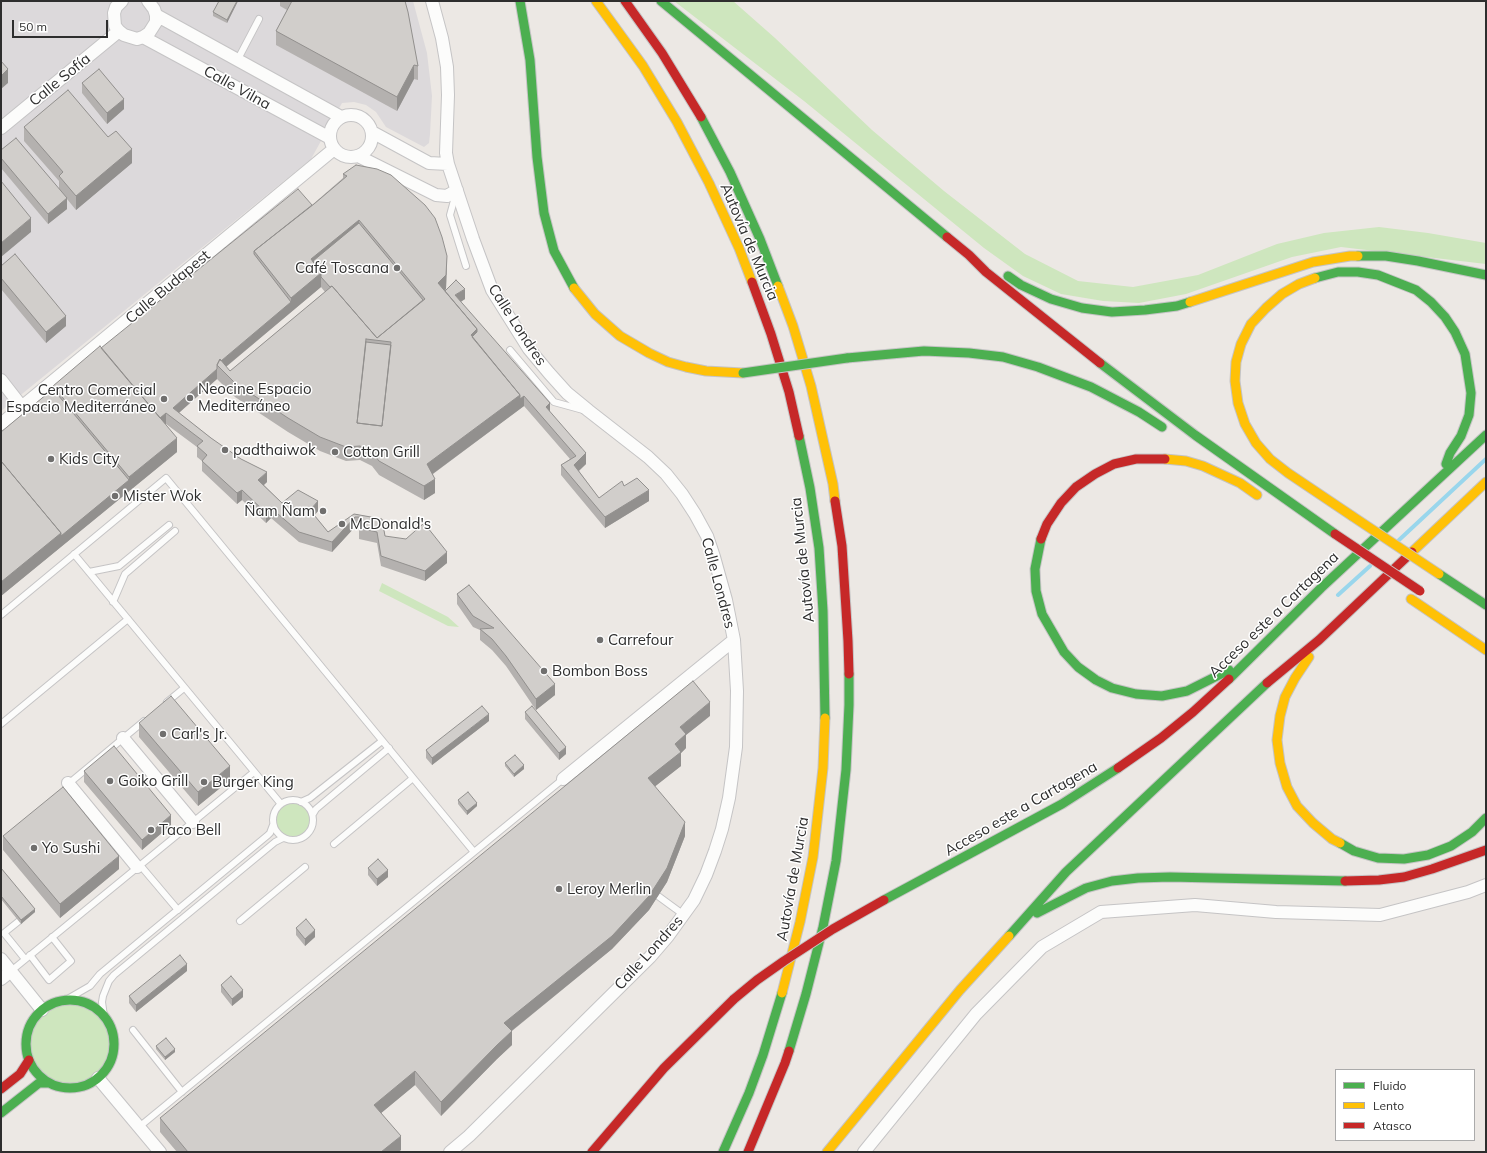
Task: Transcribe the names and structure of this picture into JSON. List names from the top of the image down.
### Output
{
  "streets": {
    "main road": ["Autovía de Murcia", "Acceso este a Cartagena"],
    "street": [
      "Calle Sofía",
      "Calle Vilna",
      "Calle Budapest",
      "Calle Londres"
    ]
  },
  "crossings": [
    ["Calle Vilna", "Calle Budapest"]
  ],
  "places": [
    "Café Toscana",
    "Neocine Espacio Mediterráneo",
    "Centro Comercial Espacio Mediterráneo",
    "padthaiwok",
    "Cotton Grill",
    "Kids City",
    "Mister Wok",
    "Ñam Ñam",
    "McDonald's",
    "Carrefour",
    "Bombon Boss",
    "Carl's Jr.",
    "Goiko Grill",
    "Burger King",
    "Taco Bell",
    "Yo Sushi",
    "Leroy Merlin"
  ],
  "legend": ["Fluido", "Lento", "Atasco"],
  "scale_bar": "50 m"
}
